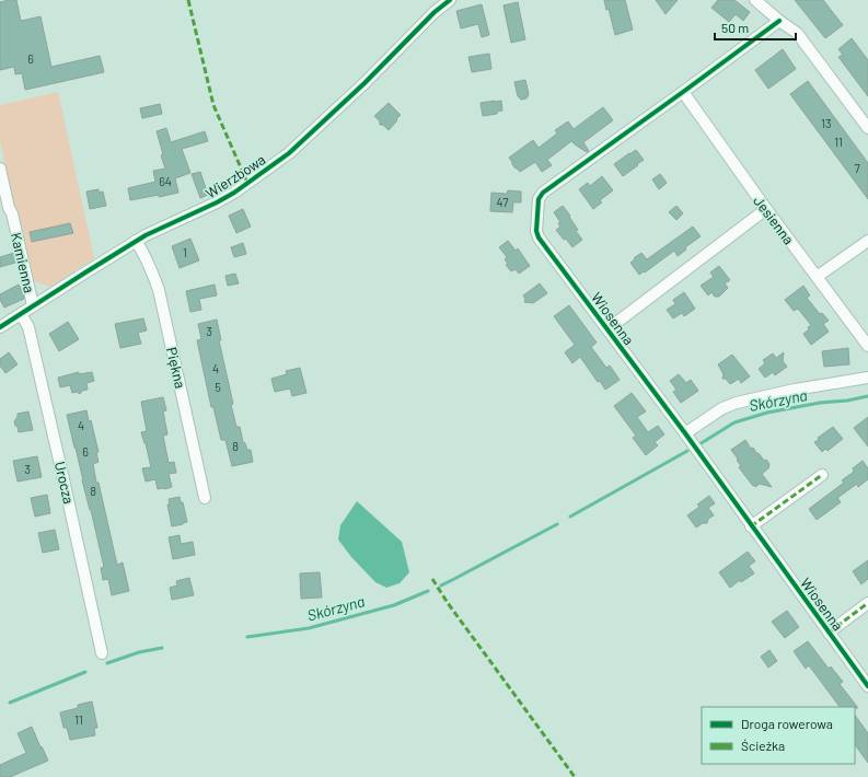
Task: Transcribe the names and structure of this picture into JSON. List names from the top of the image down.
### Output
{
  "streets": {
    "street": [
      "Wierzbowa",
      "Jesienna",
      "Kamienna",
      "Wiosenna",
      "Piękna",
      "Urocza"
    ]
  },
  "crossings": [
    ["Wierzbowa", "Kamienna"],
    ["Wierzbowa", "Piękna"],
    ["Wierzbowa", "Urocza"],
    ["Jesienna", "Wiosenna"]
  ],
  "water": ["Skórzyna"],
  "house_numbers": [
    "6",
    "13",
    "11",
    "7",
    "64",
    "47",
    "1",
    "3",
    "4",
    "5",
    "4",
    "8",
    "6",
    "3",
    "8",
    "11"
  ],
  "legend": ["Droga rowerowa", "Ścieżka"],
  "scale_bar": "50 m"
}
